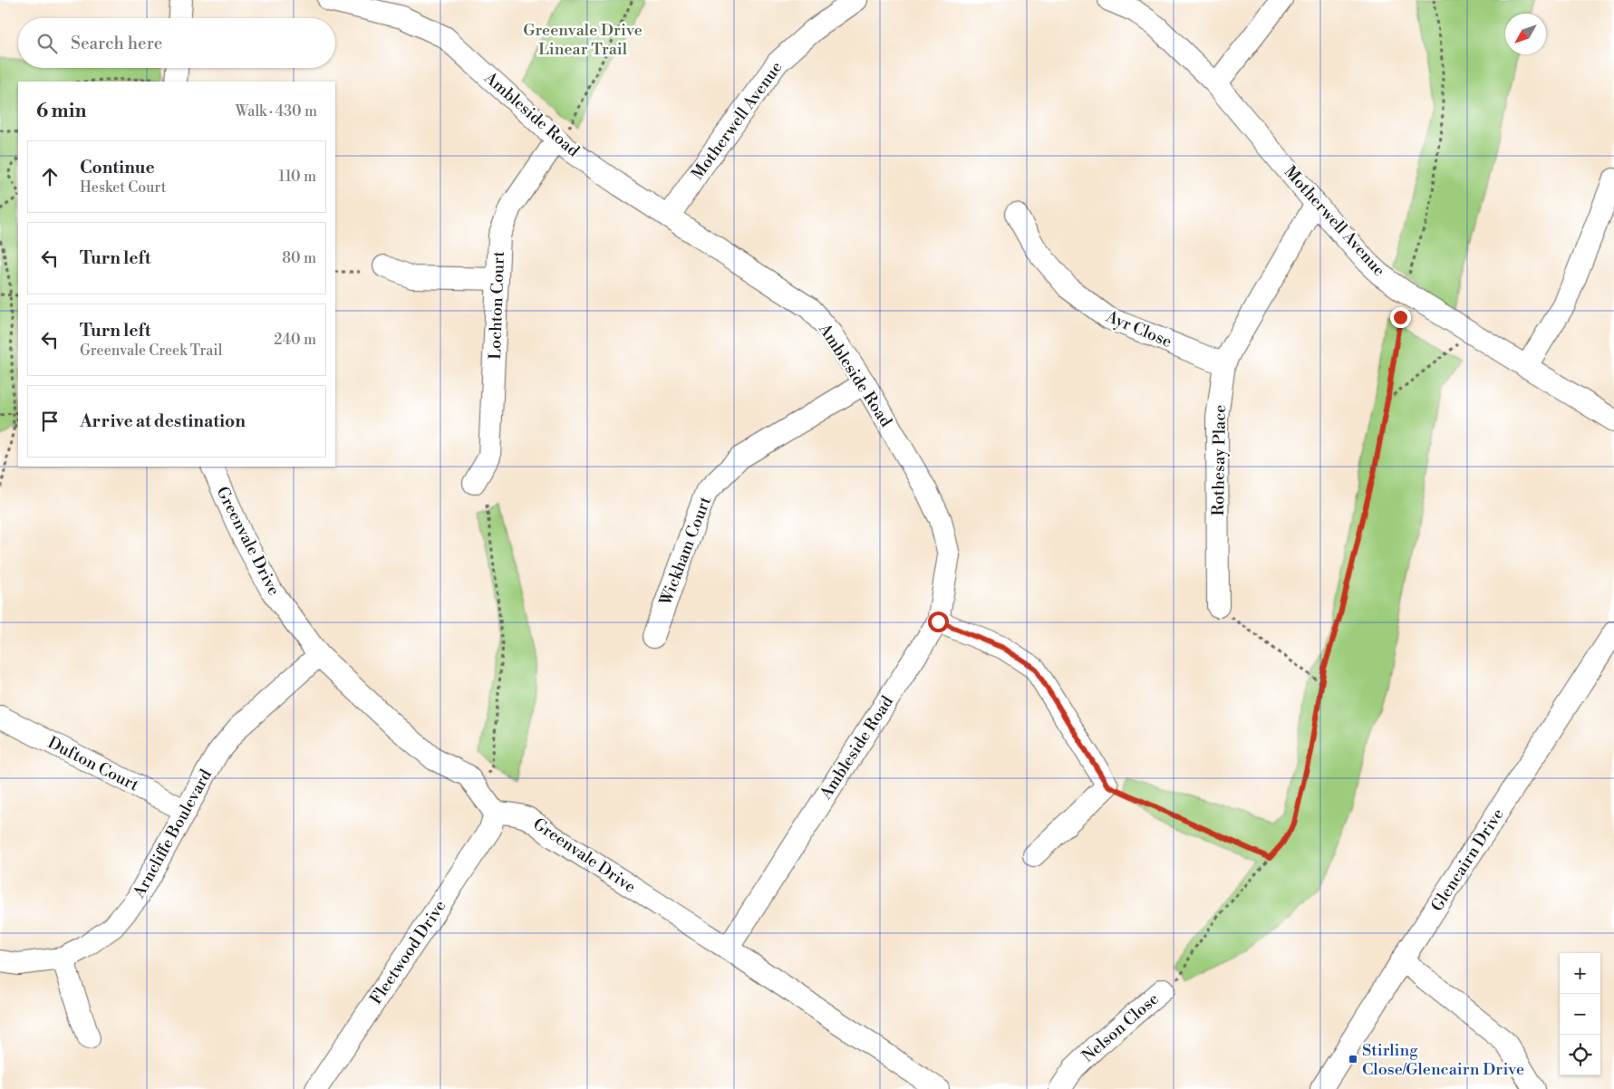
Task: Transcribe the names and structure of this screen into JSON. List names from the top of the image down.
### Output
{
  "streets": {
    "street": [
      "Ambleside Road",
      "Motherwell Avenue",
      "Lochton Court",
      "Ayr Close",
      "Rothesay Place",
      "Greenvale Drive",
      "Wickham Court",
      "Dufton Court",
      "Arncliffe Boulevard",
      "Glencairn Drive",
      "Fleetwood Drive",
      "Nelson Close"
    ]
  },
  "crossings": [
    ["Ambleside Road", "Motherwell Avenue"],
    ["Ambleside Road", "Lochton Court"],
    ["Ambleside Road", "Greenvale Drive"],
    ["Ambleside Road", "Wickham Court"],
    ["Motherwell Avenue", "Rothesay Place"],
    ["Ayr Close", "Rothesay Place"],
    ["Greenvale Drive", "Arncliffe Boulevard"],
    ["Greenvale Drive", "Fleetwood Drive"],
    ["Dufton Court", "Arncliffe Boulevard"]
  ],
  "parks": ["Greenvale Drive Linear Trail"],
  "places": {
    "transit": ["Stirling Close/Glencairn Drive"]
  },
  "north": "bottom left",
  "page": {
    "search": "Search here",
    "heading": ["6 min", "Walk · 430 m"],
    "list": [
      ["Continue", "Hesket Court", "110 m"],
      ["Turn left", "80 m"],
      ["Turn left", "Greenvale Creek Trail", "240 m"],
      "Arrive at destination"
    ],
    "map_buttons": ["+", "−"]
  }
}
